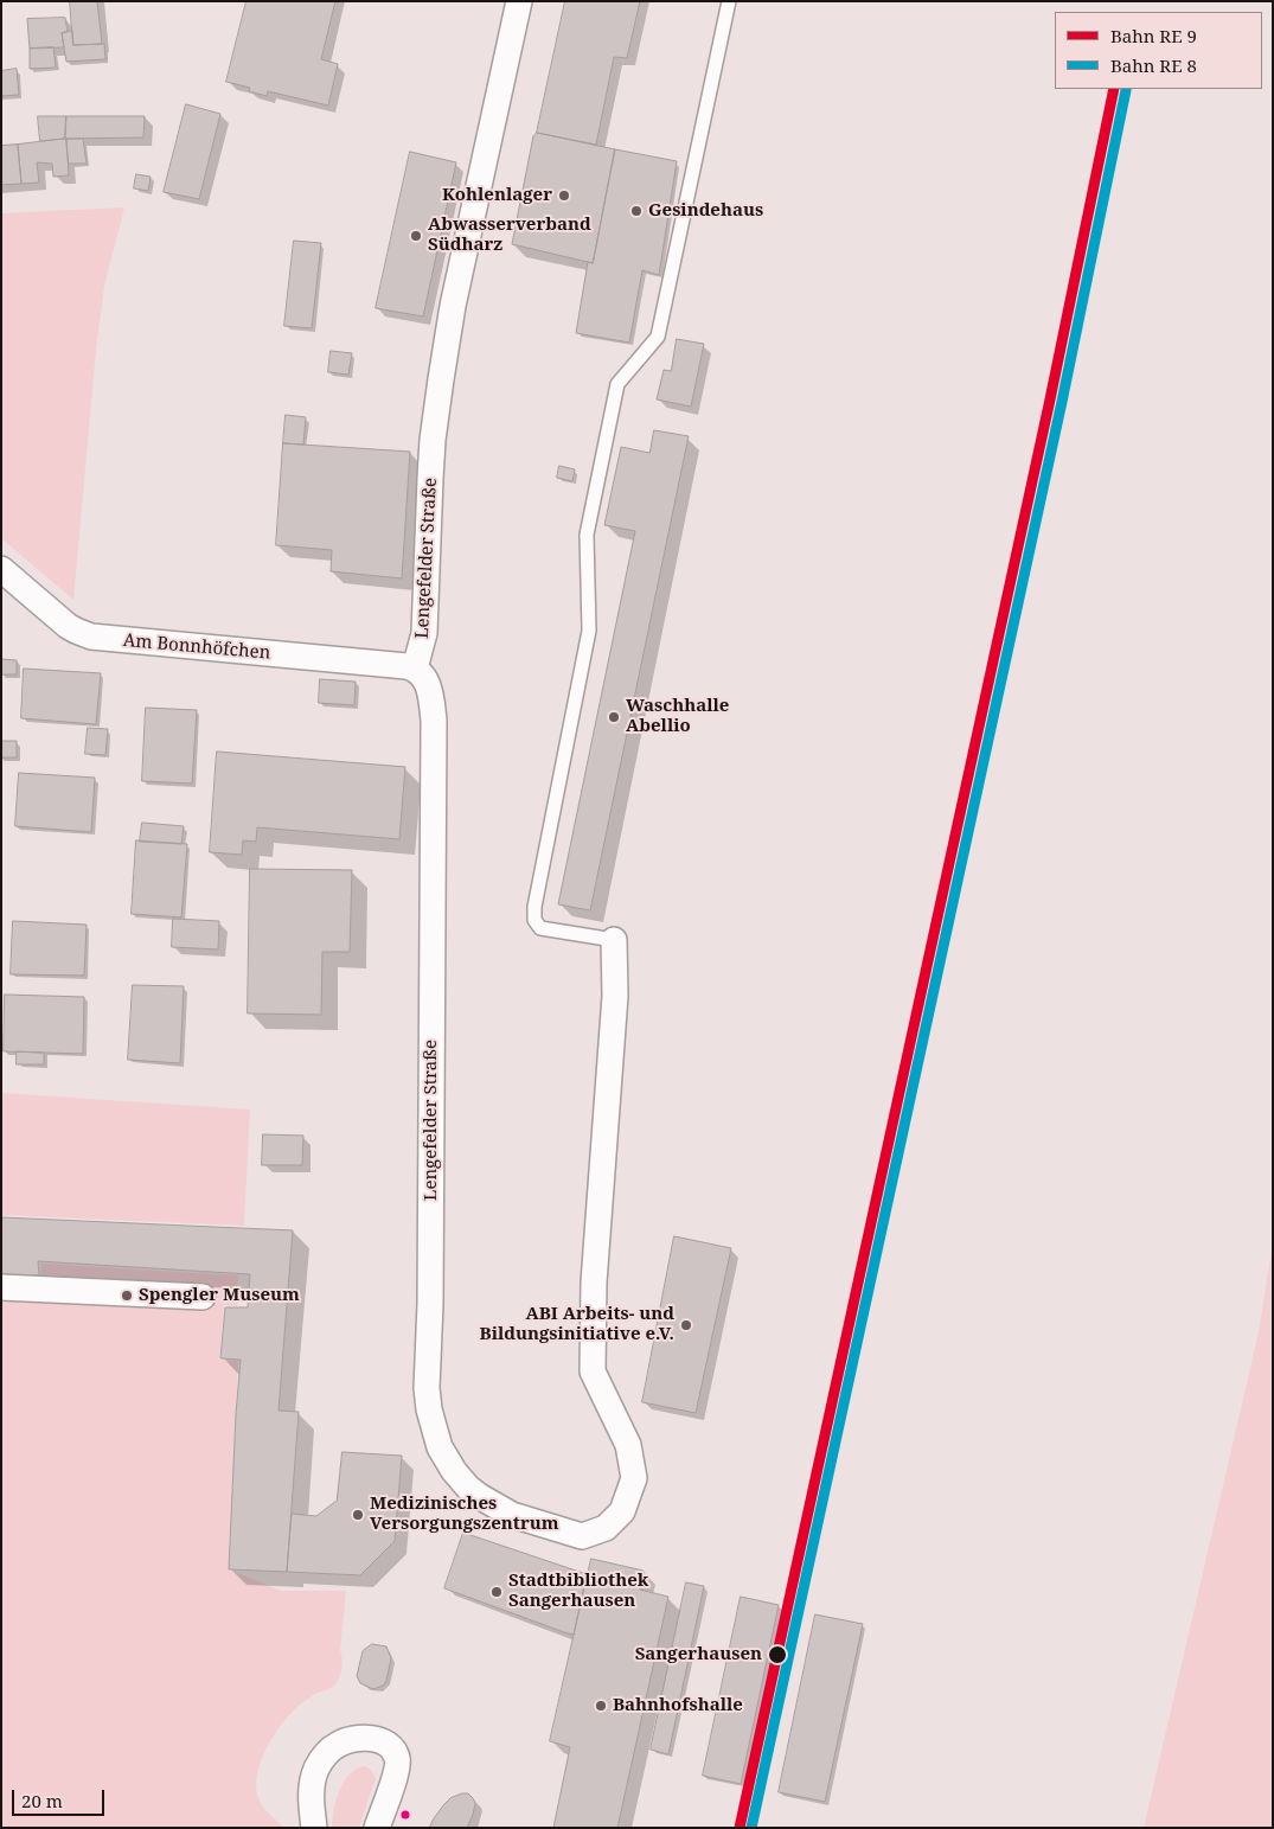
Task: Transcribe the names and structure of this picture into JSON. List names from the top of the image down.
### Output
{
  "streets": {
    "street": ["Lengefelder Straße", "Am Bonnhöfchen"]
  },
  "crossings": [
    ["Lengefelder Straße", "Am Bonnhöfchen"]
  ],
  "places": [
    "Kohlenlager",
    "Gesindehaus",
    "Abwasserverband Südharz",
    "Waschhalle Abellio",
    "Spengler Museum",
    "ABI Arbeits- und Bildungsinitiative e.V.",
    "Medizinisches Versorgungszentrum",
    "Stadtbibliothek Sangerhausen",
    "Sangerhausen",
    "Bahnhofshalle"
  ],
  "legend": ["Bahn RE 9", "Bahn RE 8"],
  "scale_bar": "20 m"
}
